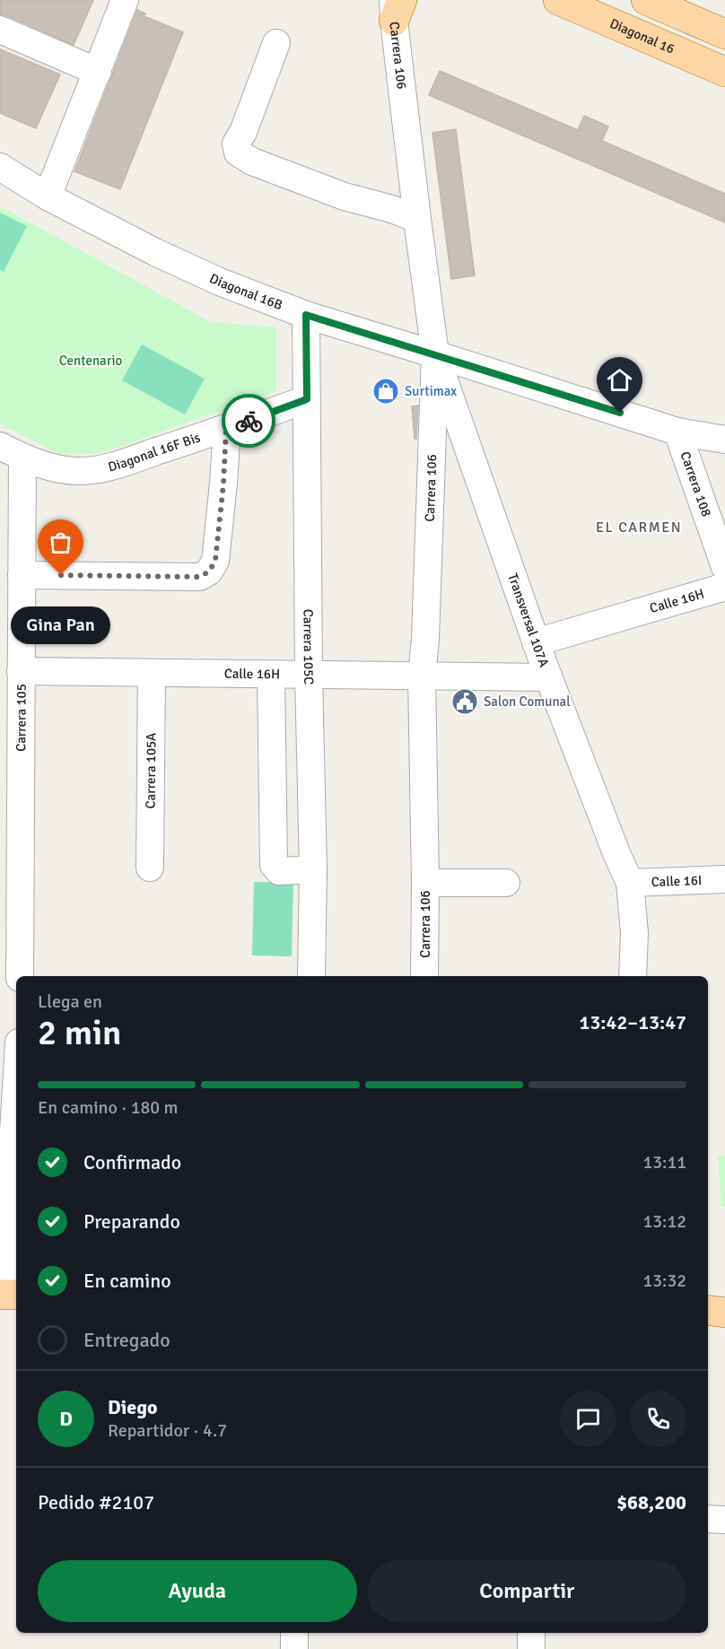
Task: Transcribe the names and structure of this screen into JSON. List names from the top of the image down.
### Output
{
  "streets": {
    "main road": ["Diagonal 16"],
    "street": [
      "Carrera 106",
      "Diagonal 16B",
      "Diagonal 16F Bis",
      "Carrera 108",
      "Calle 16H",
      "Transversal 107A",
      "Carrera 105C",
      "Carrera 105",
      "Carrera 105A",
      "Calle 16I"
    ]
  },
  "crossings": [
    ["Carrera 106", "Diagonal 16B"],
    ["Carrera 106", "Calle 16H"],
    ["Carrera 106", "Transversal 107A"],
    ["Diagonal 16B", "Carrera 108"],
    ["Diagonal 16B", "Transversal 107A"],
    ["Diagonal 16B", "Carrera 105C"],
    ["Diagonal 16F Bis", "Carrera 105C"],
    ["Diagonal 16F Bis", "Carrera 105"],
    ["Calle 16H", "Transversal 107A"],
    ["Calle 16H", "Carrera 105C"],
    ["Calle 16H", "Carrera 105"],
    ["Calle 16H", "Carrera 105A"],
    ["Transversal 107A", "Calle 16I"]
  ],
  "districts": ["EL CARMEN"],
  "parks": ["Centenario"],
  "places": {
    "shop": ["Surtimax"],
    "other": ["Gina Pan"],
    "public building": ["Salon Comunal"]
  },
  "page": {
    "bubble": "Gina Pan",
    "heading": ["2 min", "Llega en", "13:42–13:47"],
    "panel": [
      "Diego",
      "Repartidor · 4.7",
      "Pedido #2107",
      "$68,200"
    ],
    "bar": "En camino · 180 m",
    "list": [
      ["Confirmado", "13:11"],
      ["Preparando", "13:12"],
      ["En camino", "13:32"],
      "Entregado"
    ],
    "round": "D",
    "buttons": ["Ayuda", "Compartir"]
  }
}
